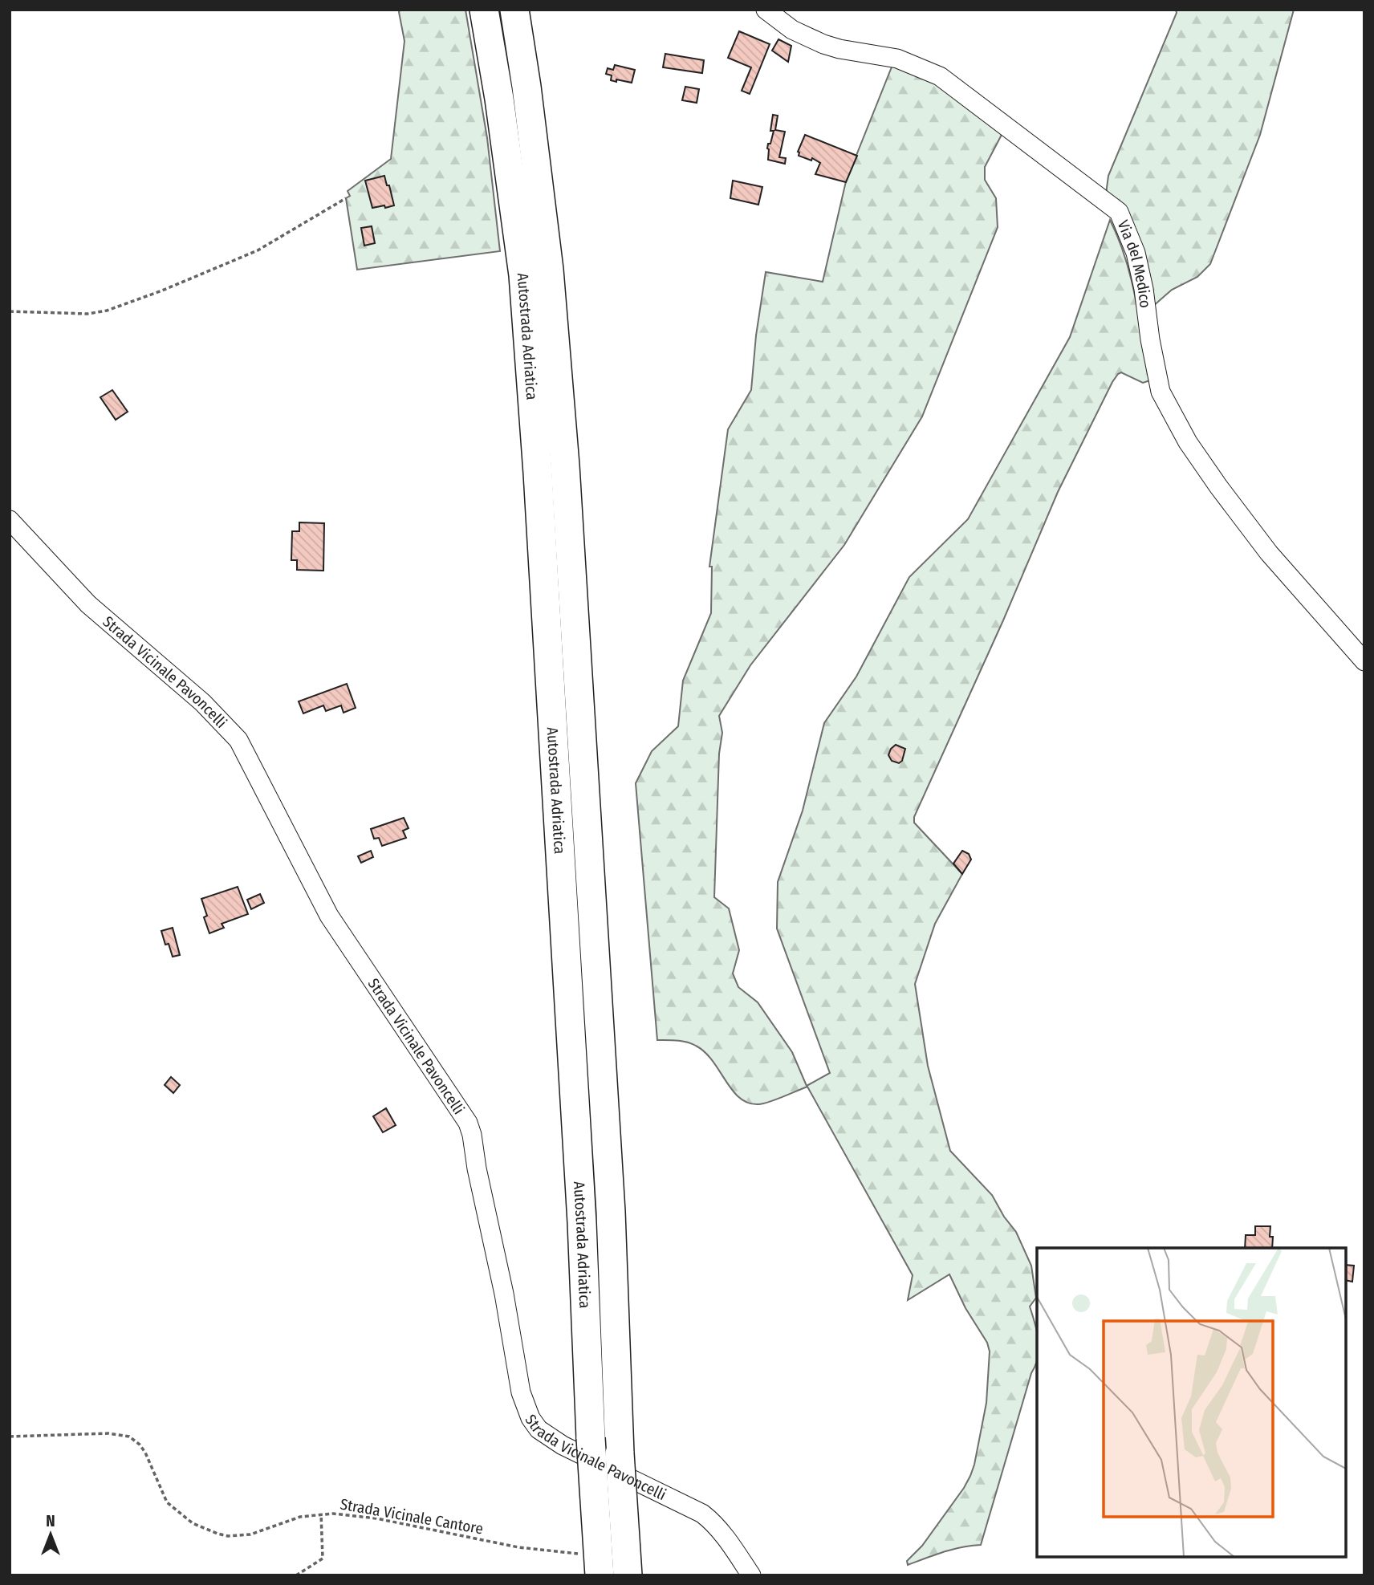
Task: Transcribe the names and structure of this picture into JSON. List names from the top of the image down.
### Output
{
  "streets": {
    "highway": ["Autostrada Adriatica"],
    "street": ["Via del Medico", "Strada Vicinale Pavoncelli"],
    "path": ["Strada Vicinale Cantore"]
  },
  "crossings": [
    ["Autostrada Adriatica", "Strada Vicinale Cantore"]
  ],
  "north": "top"
}
